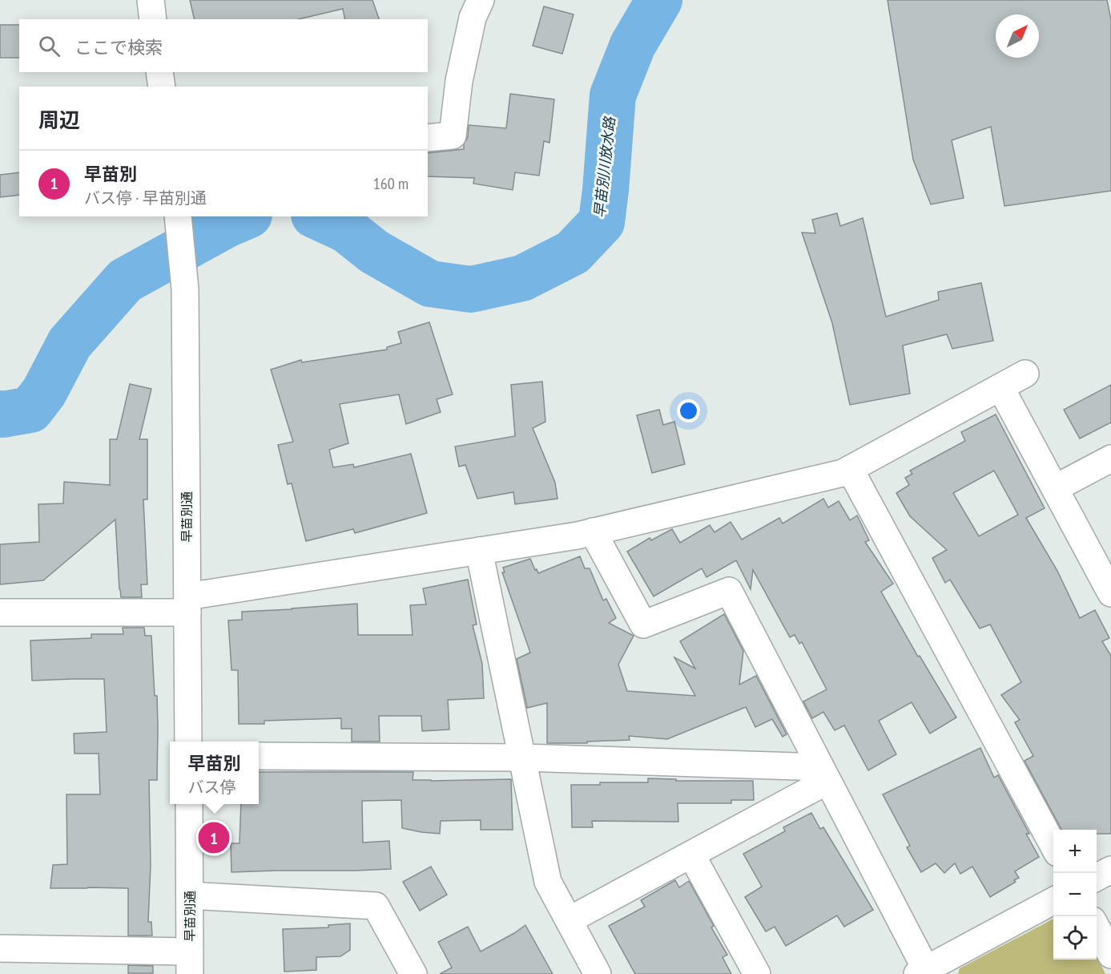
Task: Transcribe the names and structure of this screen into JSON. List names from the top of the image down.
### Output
{
  "streets": {
    "street": ["早苗別通"]
  },
  "water": ["早苗別川放水路"],
  "north": "top right",
  "page": {
    "search": "ここで検索",
    "heading": "周辺",
    "list": [
      {
        "mark": "1",
        "name": "早苗別",
        "note": "バス停 · 早苗別通",
        "value": "160 m"
      }
    ],
    "popup": ["早苗別", "バス停"],
    "pins": "1",
    "map_buttons": ["+", "−"]
  }
}
